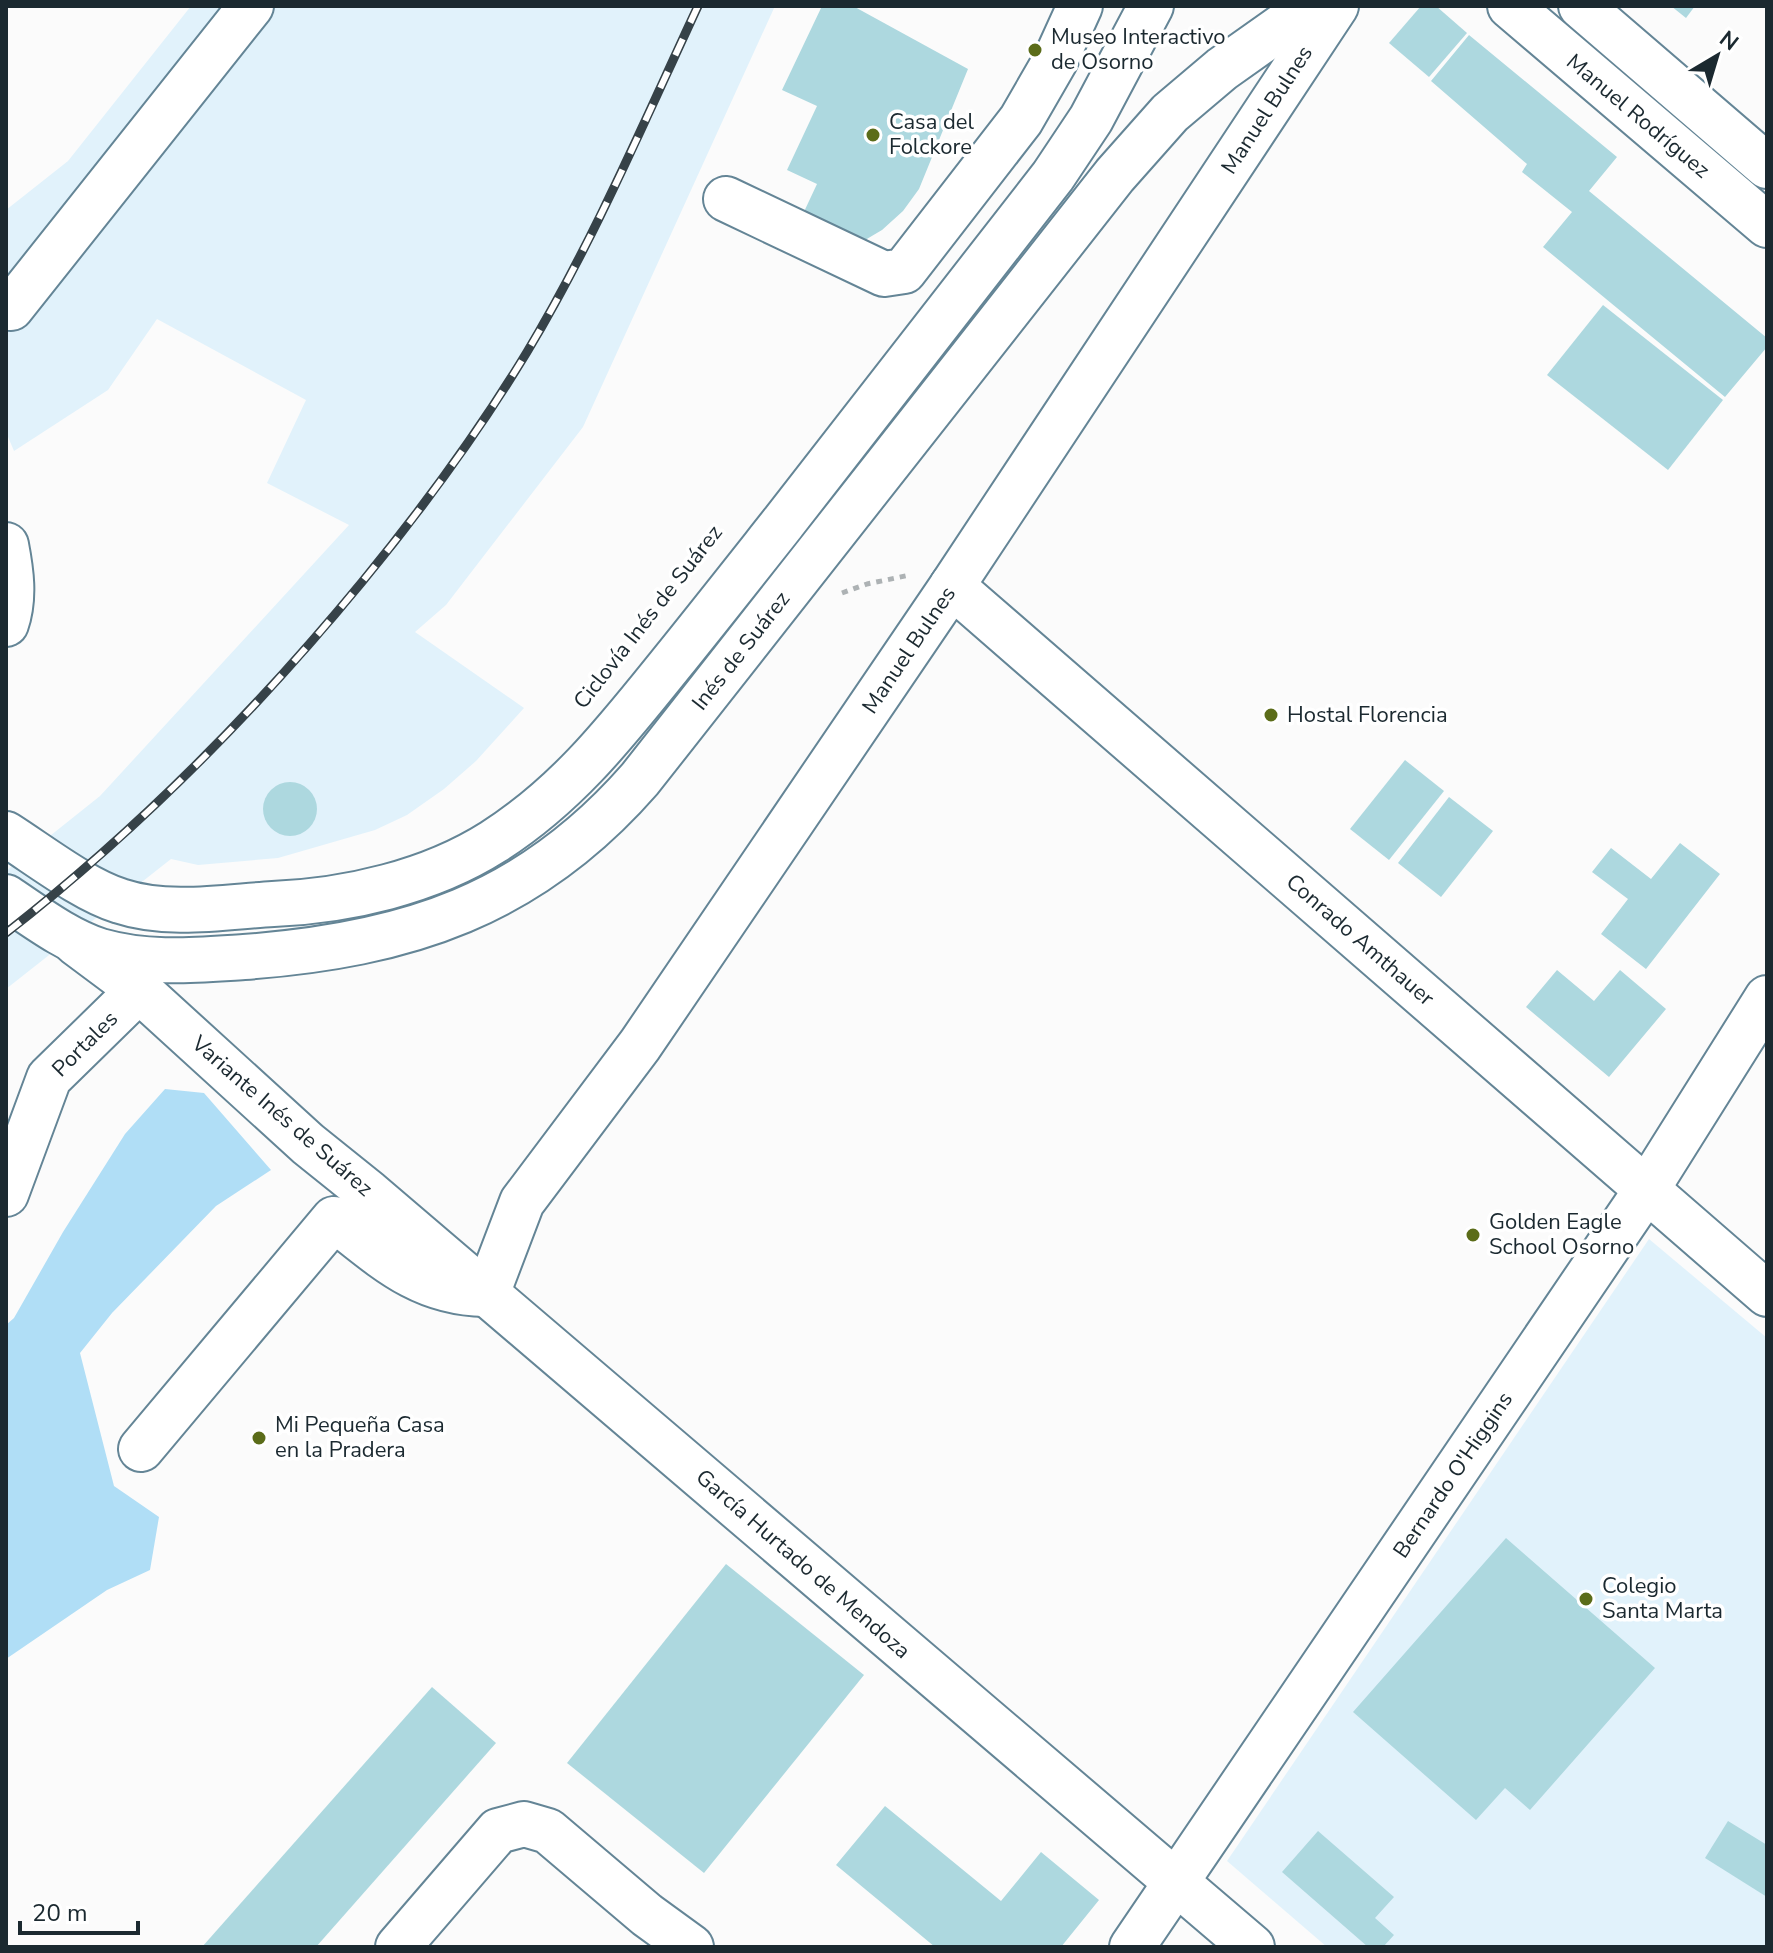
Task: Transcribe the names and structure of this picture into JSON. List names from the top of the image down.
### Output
{
  "streets": {
    "street": [
      "Manuel Bulnes",
      "Manuel Rodríguez",
      "Inés de Suárez",
      "Conrado Amthauer",
      "Portales",
      "Variante Inés de Suárez",
      "Bernardo O'Higgins",
      "García Hurtado de Mendoza"
    ]
  },
  "crossings": [
    ["Manuel Bulnes", "Conrado Amthauer"],
    ["Manuel Bulnes", "Variante Inés de Suárez"],
    ["Manuel Bulnes", "García Hurtado de Mendoza"],
    ["Inés de Suárez", "Variante Inés de Suárez"],
    ["Conrado Amthauer", "Bernardo O'Higgins"],
    ["Portales", "Variante Inés de Suárez"],
    ["Variante Inés de Suárez", "García Hurtado de Mendoza"],
    ["Bernardo O'Higgins", "García Hurtado de Mendoza"]
  ],
  "places": [
    "Museo Interactivo de Osorno",
    "Casa del Folckore",
    "Hostal Florencia",
    "Golden Eagle School Osorno",
    "Mi Pequeña Casa en la Pradera",
    "Colegio Santa Marta"
  ],
  "scale_bar": "20 m",
  "north": "top right"
}
